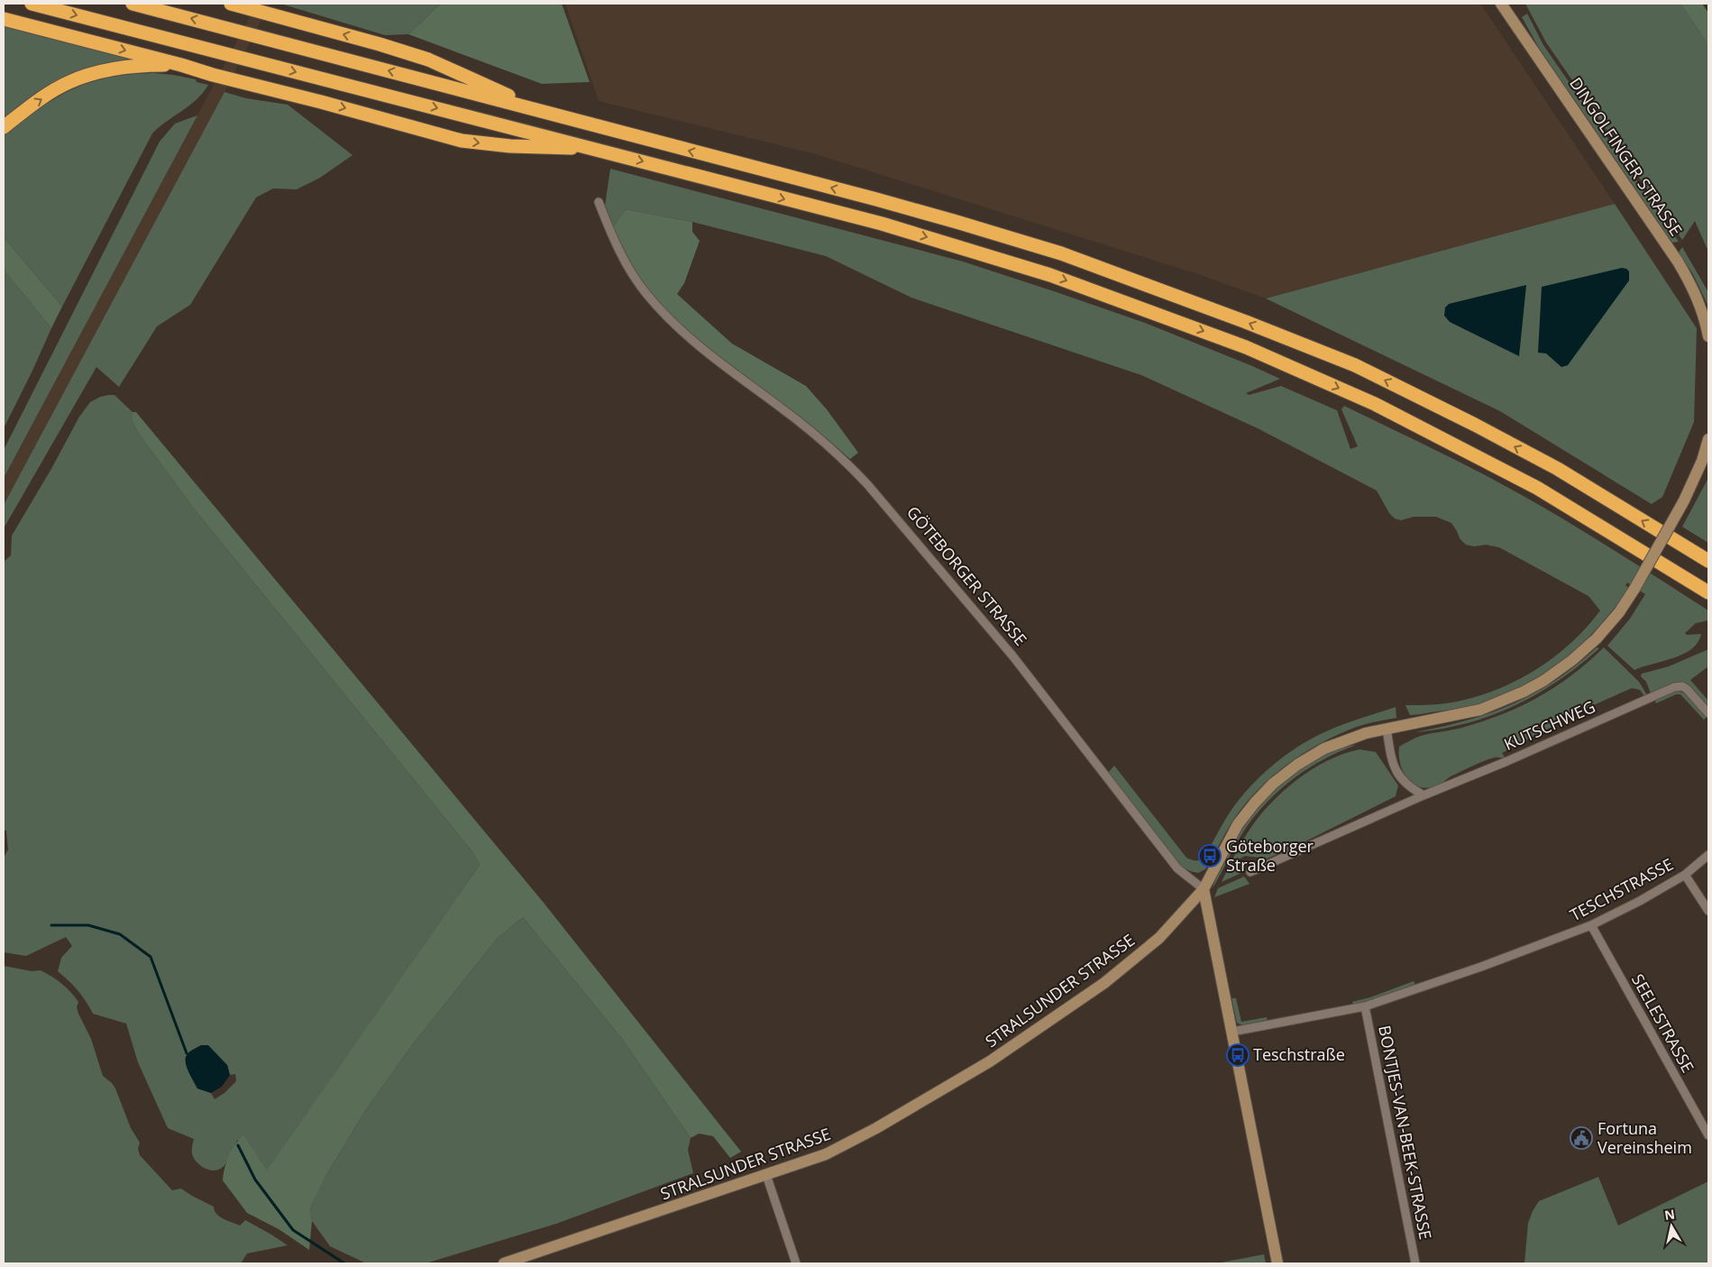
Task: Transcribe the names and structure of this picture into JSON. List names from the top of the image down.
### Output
{
  "streets": {
    "street": [
      "DINGOLFINGER STRASSE",
      "GÖTEBORGER STRASSE",
      "KUTSCHWEG",
      "TESCHSTRASSE",
      "STRALSUNDER STRASSE",
      "SEELESTRASSE",
      "BONTJES-VAN-BEEK-STRASSE"
    ]
  },
  "crossings": [
    ["GÖTEBORGER STRASSE", "STRALSUNDER STRASSE"],
    ["TESCHSTRASSE", "SEELESTRASSE"],
    ["TESCHSTRASSE", "BONTJES-VAN-BEEK-STRASSE"]
  ],
  "places": {
    "bus stop": ["Göteborger Straße", "Teschstraße"],
    "public building": ["Fortuna Vereinsheim"]
  },
  "north": "top"
}
